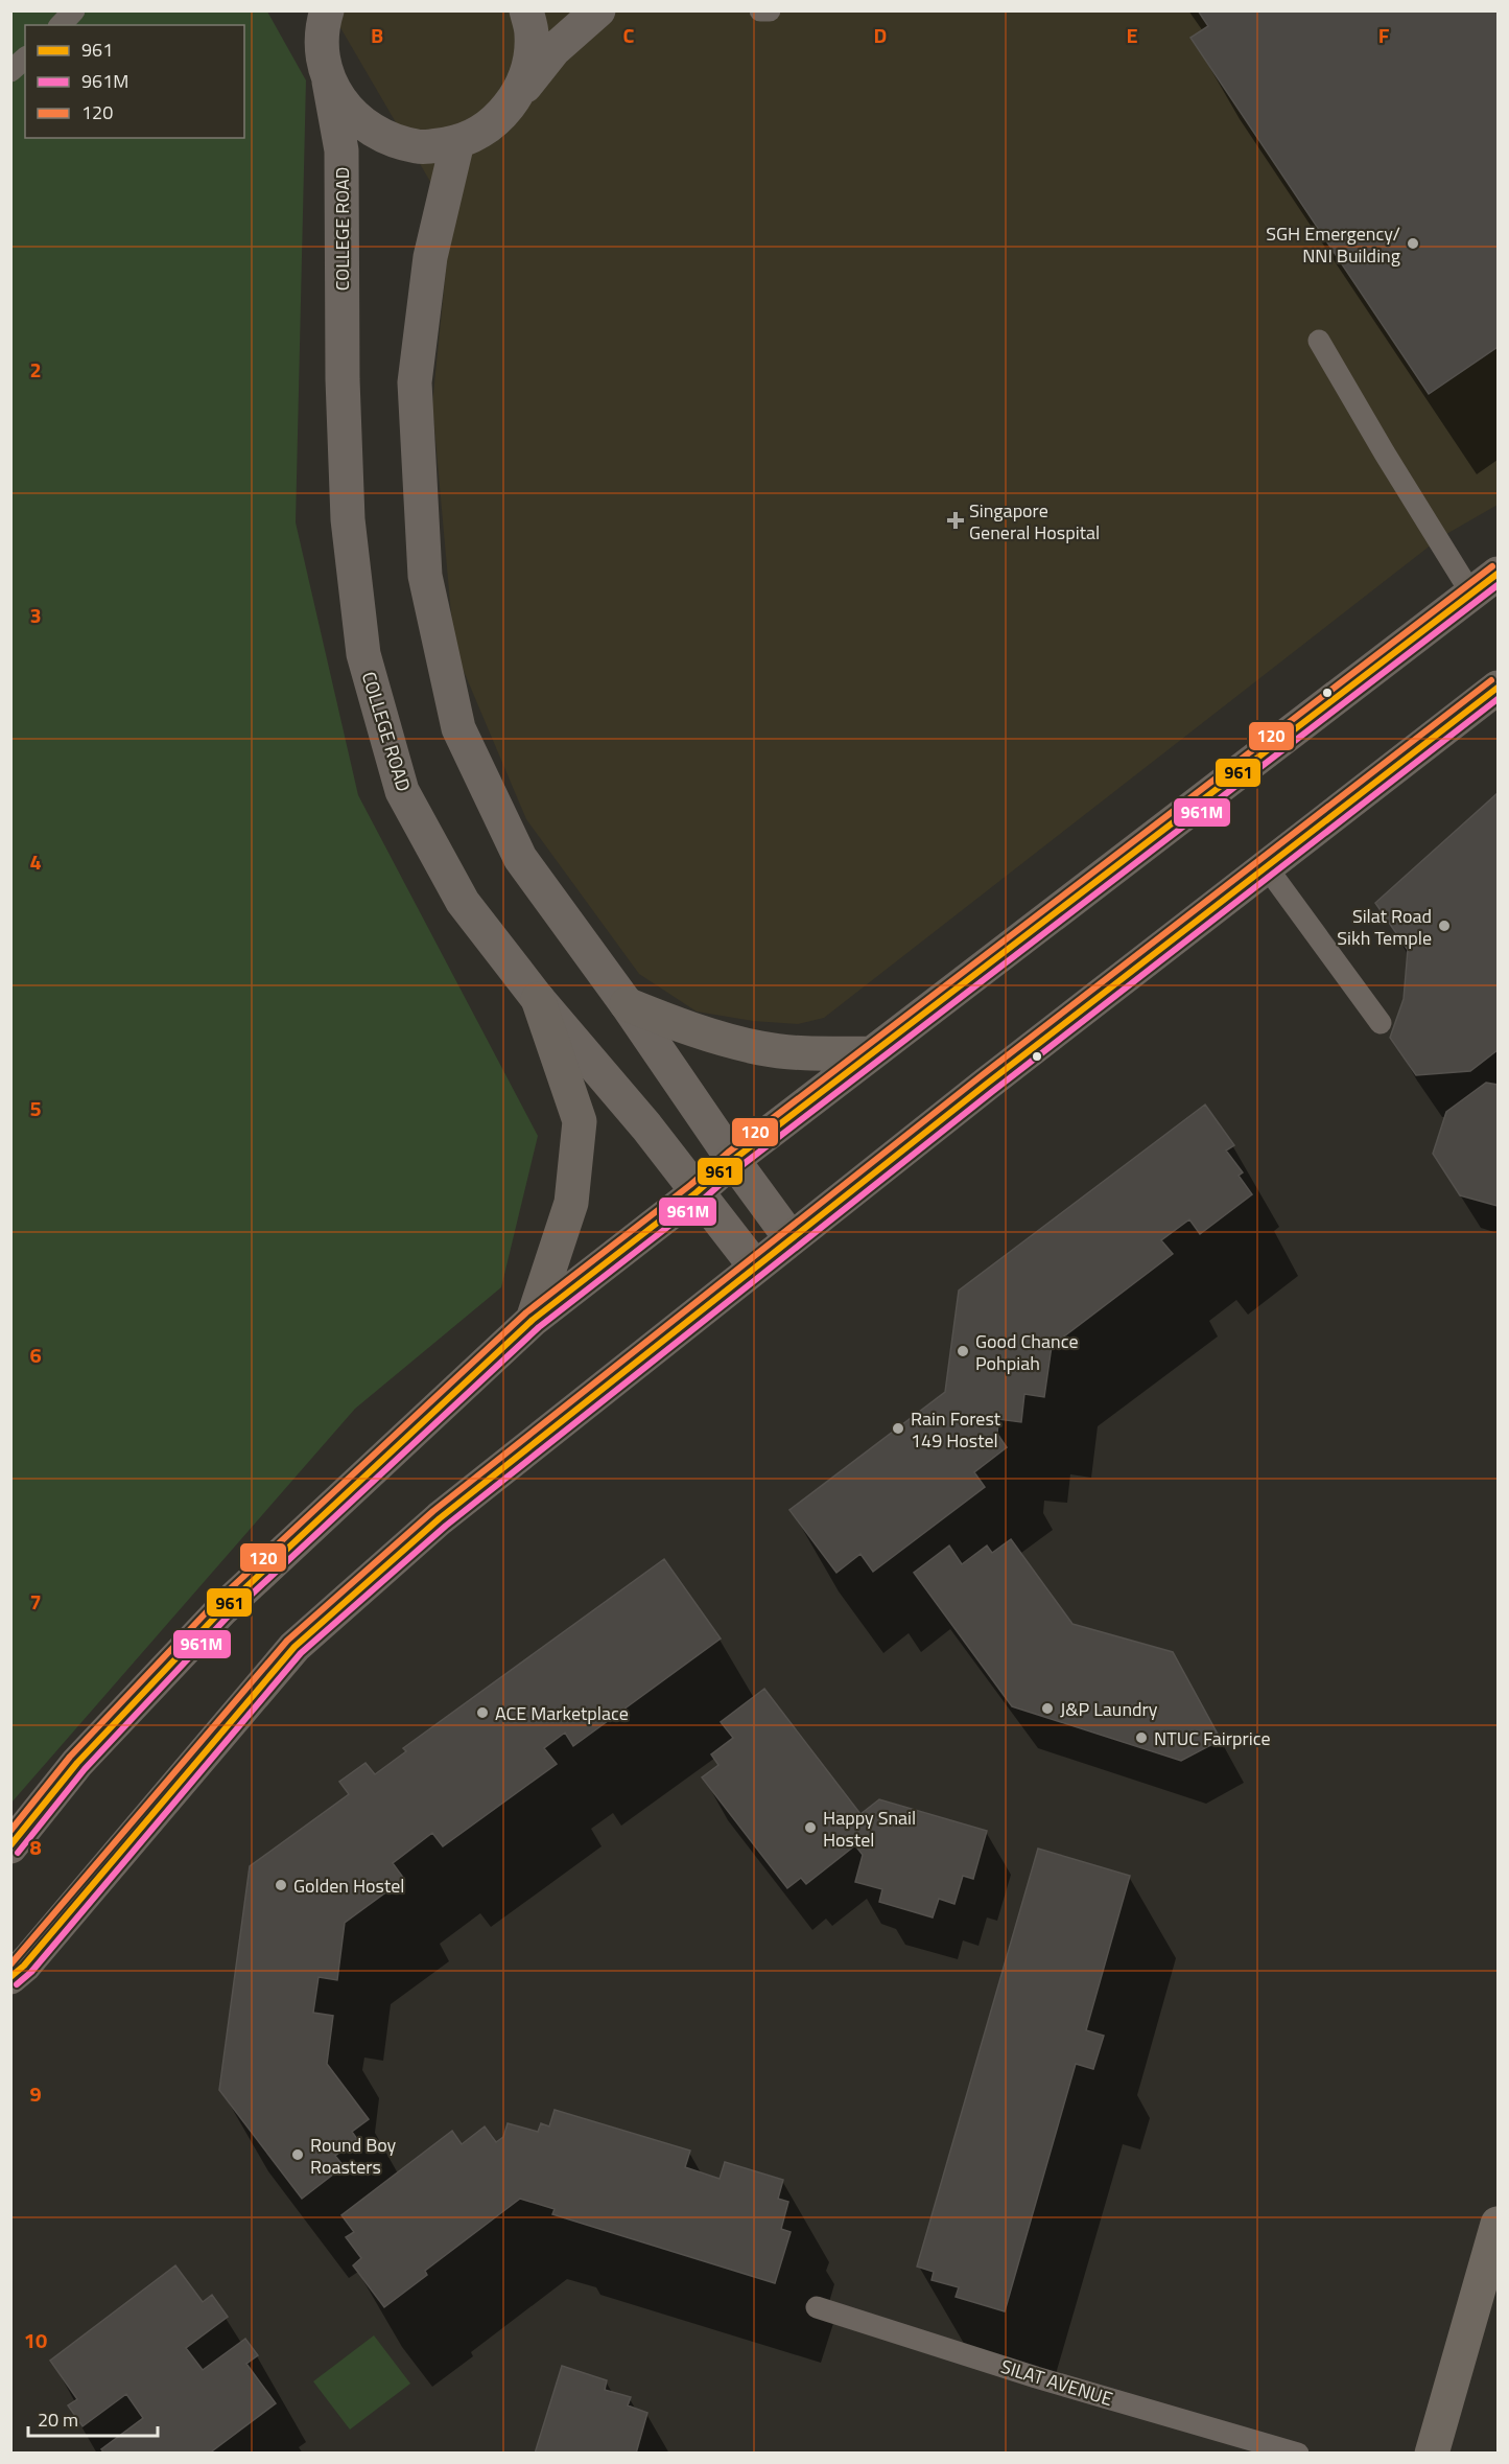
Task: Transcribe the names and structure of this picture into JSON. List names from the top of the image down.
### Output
{
  "streets": {
    "street": ["COLLEGE ROAD"],
    "lane": ["SILAT AVENUE"]
  },
  "places": {
    "other": [
      "SGH Emergency/ NNI Building",
      "Silat Road Sikh Temple",
      "Good Chance Pohpiah",
      "Rain Forest 149 Hostel",
      "J&P Laundry",
      "ACE Marketplace",
      "NTUC Fairprice",
      "Happy Snail Hostel",
      "Golden Hostel",
      "Round Boy Roasters"
    ],
    "health": ["Singapore General Hospital"]
  },
  "lines": ["transit line 120", "transit line 961", "transit line 961M"],
  "legend": ["961", "961M", "120"],
  "scale_bar": "20 m",
  "grid": {
    "columns": [
      "B",
      "C",
      "D",
      "E",
      "F"
    ],
    "rows": [
      "2",
      "3",
      "4",
      "5",
      "6",
      "7",
      "8",
      "9",
      "10"
    ]
  }
}
